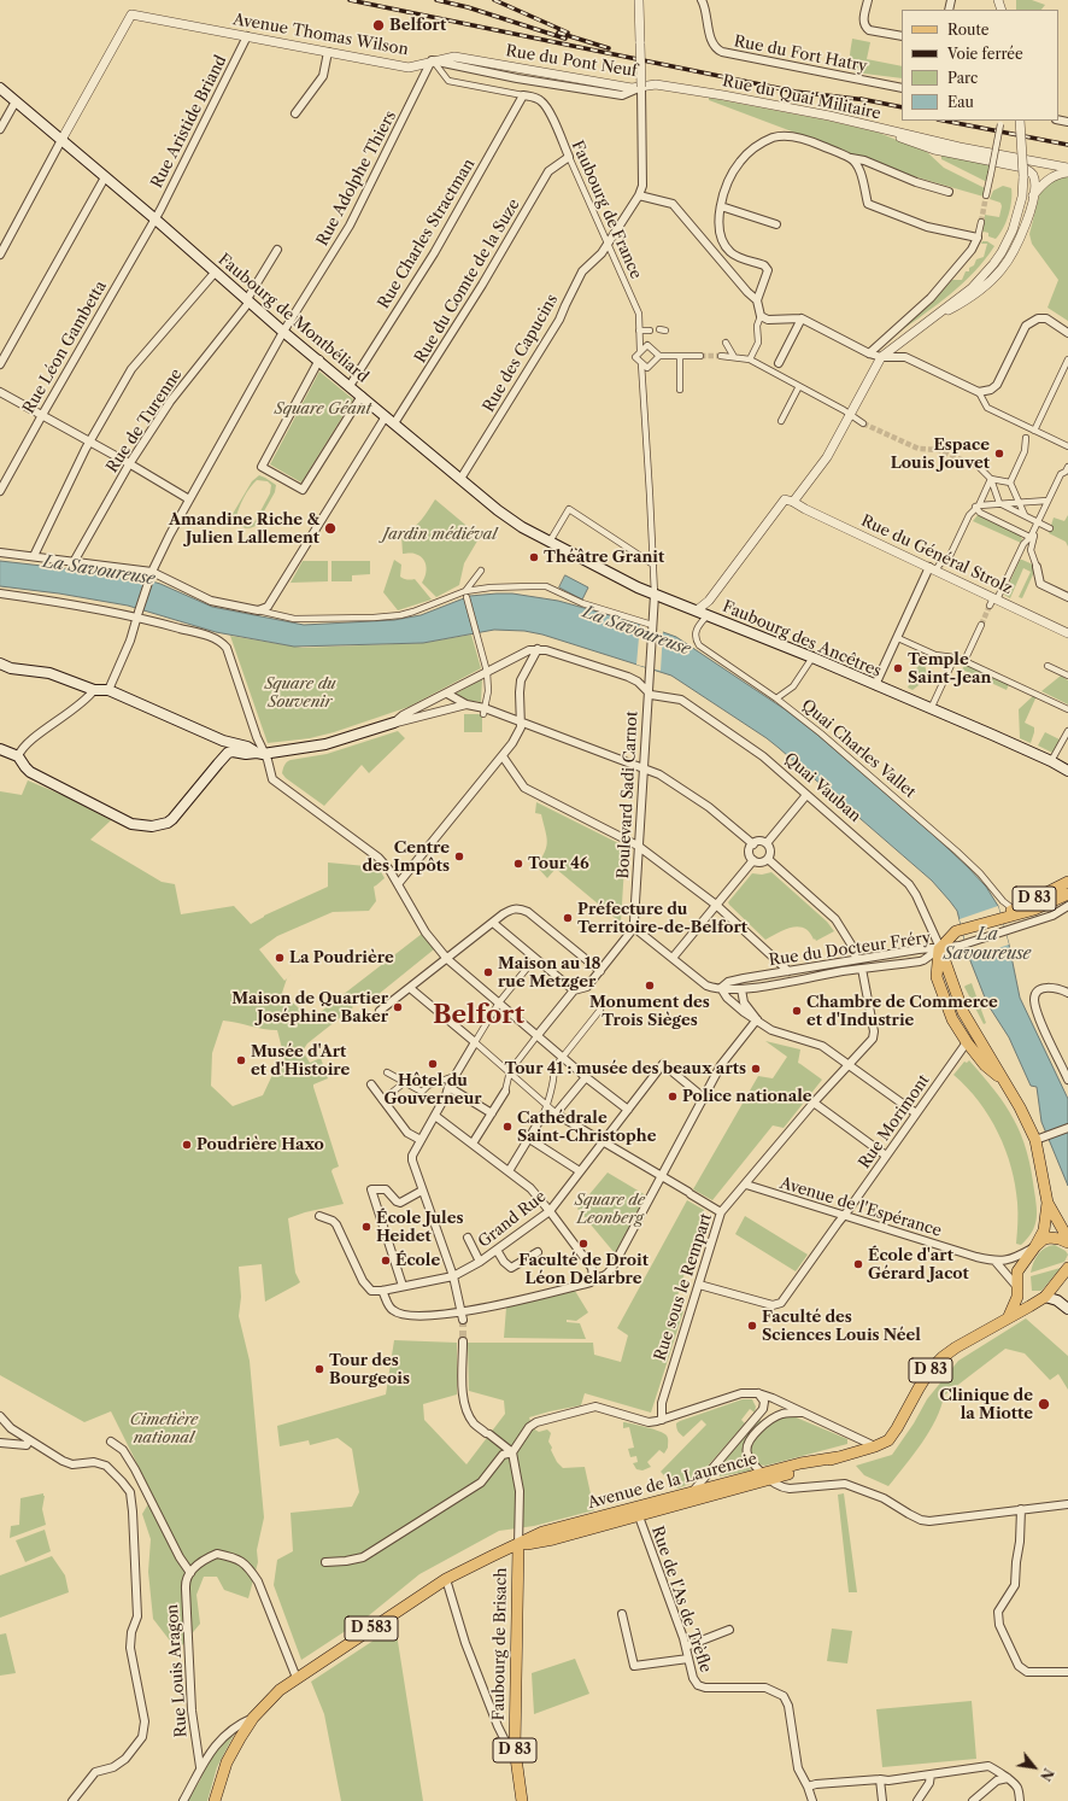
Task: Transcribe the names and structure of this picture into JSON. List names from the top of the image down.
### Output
{
  "streets": {
    "main road": [
      "Faubourg de Montbéliard",
      "Faubourg des Ancêtres",
      "Quai Vauban",
      "D 83",
      "Avenue de la Laurencie",
      "D 583",
      "Faubourg de Brisach"
    ],
    "street": [
      "Avenue Thomas Wilson",
      "Rue du Fort Hatry",
      "Rue du Pont Neuf",
      "Rue du Quai Militaire",
      "Rue Aristide Briand",
      "Rue Adolphe Thiers",
      "Faubourg de France",
      "Rue Charles Stractman",
      "Rue du Comte de la Suze",
      "Rue Léon Gambetta",
      "Rue des Capucins",
      "Rue de Turenne",
      "Rue du Général Strolz",
      "Quai Charles Vallet",
      "Boulevard Sadi Carnot",
      "Rue du Docteur Fréry",
      "Rue Morimont",
      "Avenue de l'Espérance",
      "Grand Rue",
      "Rue sous le Rempart",
      "Rue de l'As de Trèfle",
      "Rue Louis Aragon"
    ]
  },
  "crossings": [
    ["Avenue Thomas Wilson", "Rue du Pont Neuf"],
    ["Avenue Thomas Wilson", "Rue Aristide Briand"],
    ["Avenue Thomas Wilson", "Rue Adolphe Thiers"],
    ["Avenue Thomas Wilson", "Faubourg de Montbéliard"],
    ["Rue du Pont Neuf", "Rue du Quai Militaire"],
    ["Rue du Pont Neuf", "Rue Adolphe Thiers"],
    ["Rue Aristide Briand", "Faubourg de Montbéliard"],
    ["Rue Aristide Briand", "Rue Léon Gambetta"],
    ["Rue Adolphe Thiers", "Faubourg de Montbéliard"],
    ["Faubourg de France", "Rue Charles Stractman"],
    ["Faubourg de France", "Rue du Comte de la Suze"],
    ["Faubourg de France", "Faubourg de Montbéliard"],
    ["Faubourg de France", "Rue des Capucins"],
    ["Faubourg de France", "Faubourg des Ancêtres"],
    ["Faubourg de France", "Boulevard Sadi Carnot"],
    ["Rue Charles Stractman", "Faubourg de Montbéliard"],
    ["Rue du Comte de la Suze", "Faubourg de Montbéliard"],
    ["Faubourg de Montbéliard", "Rue Léon Gambetta"],
    ["Faubourg de Montbéliard", "Rue des Capucins"],
    ["Faubourg de Montbéliard", "Rue de Turenne"],
    ["Faubourg de Montbéliard", "Faubourg des Ancêtres"],
    ["Faubourg de Montbéliard", "Boulevard Sadi Carnot"],
    ["Faubourg des Ancêtres", "Quai Charles Vallet"],
    ["Faubourg des Ancêtres", "Boulevard Sadi Carnot"],
    ["Quai Charles Vallet", "D 83"],
    ["Quai Vauban", "Boulevard Sadi Carnot"],
    ["Quai Vauban", "D 83"],
    ["Quai Vauban", "Rue du Docteur Fréry"],
    ["Quai Vauban", "Rue Morimont"],
    ["Quai Vauban", "Avenue de l'Espérance"],
    ["D 83", "Rue du Docteur Fréry"],
    ["Rue du Docteur Fréry", "Rue sous le Rempart"],
    ["Rue Morimont", "Avenue de l'Espérance"],
    ["Rue Morimont", "Rue sous le Rempart"],
    ["Avenue de l'Espérance", "Rue sous le Rempart"],
    ["Avenue de la Laurencie", "Rue de l'As de Trèfle"],
    ["Avenue de la Laurencie", "D 583"],
    ["Avenue de la Laurencie", "Faubourg de Brisach"],
    ["Avenue de la Laurencie", "Rue Louis Aragon"]
  ],
  "districts": ["Belfort"],
  "water": ["La Savoureuse"],
  "parks": [
    "Square Géant",
    "Jardin médiéval",
    "Square du Souvenir",
    "Square de Leonberg",
    "Cimetière national"
  ],
  "places": [
    "Belfort",
    "Espace Louis Jouvet",
    "Amandine Riche & Julien Lallement",
    "Théâtre Granit",
    "Temple Saint-Jean",
    "Centre des Impôts",
    "Tour 46",
    "Préfecture du Territoire-de-Belfort",
    "La Poudrière",
    "Maison au 18 rue Metzger",
    "Monument des Trois Sièges",
    "Maison de Quartier Joséphine Baker",
    "Chambre de Commerce et d'Industrie",
    "Musée d'Art et d'Histoire",
    "Hôtel du Gouverneur",
    "Tour 41 : musée des beaux arts",
    "Police nationale",
    "Cathédrale Saint-Christophe",
    "Poudrière Haxo",
    "École Jules Heidet",
    "Faculté de Droit Léon Delarbre",
    "École",
    "École d'art Gérard Jacot",
    "Faculté des Sciences Louis Néel",
    "Tour des Bourgeois",
    "Clinique de la Miotte"
  ],
  "legend": [
    "Route",
    "Voie ferrée",
    "Parc",
    "Eau"
  ],
  "north": "bottom right"
}
